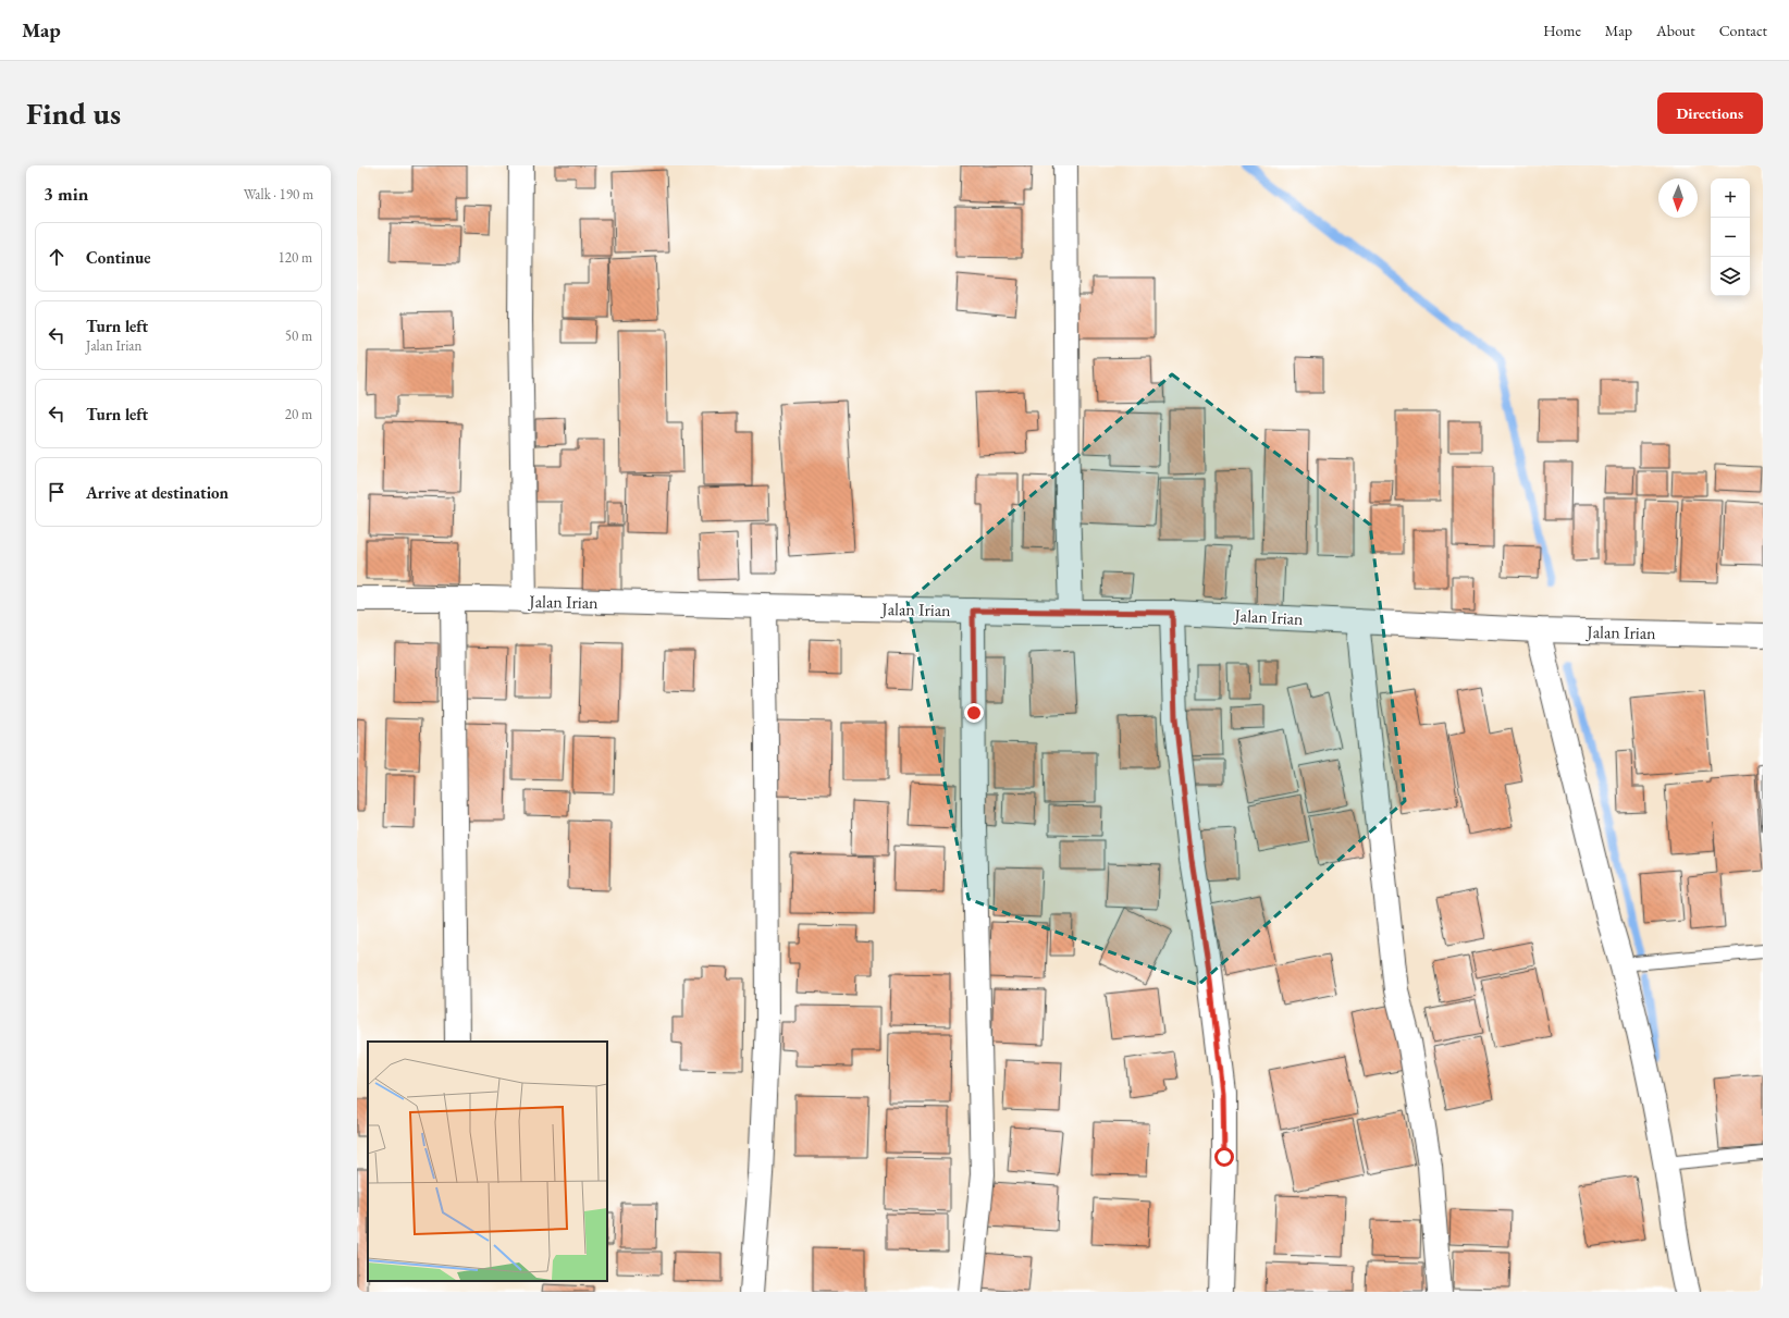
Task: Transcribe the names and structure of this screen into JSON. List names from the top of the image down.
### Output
{
  "streets": {
    "street": ["Jalan Irian"]
  },
  "north": "bottom",
  "page": {
    "header": "Map",
    "nav": [
      "Home",
      "Map",
      "About",
      "Contact"
    ],
    "buttons": "Directions",
    "title": "Find us",
    "heading": ["3 min", "Walk · 190 m"],
    "map_buttons": ["+", "−"],
    "list": [
      ["Continue", "120 m"],
      ["Turn left", "Jalan Irian", "50 m"],
      ["Turn left", "20 m"],
      "Arrive at destination"
    ]
  }
}
